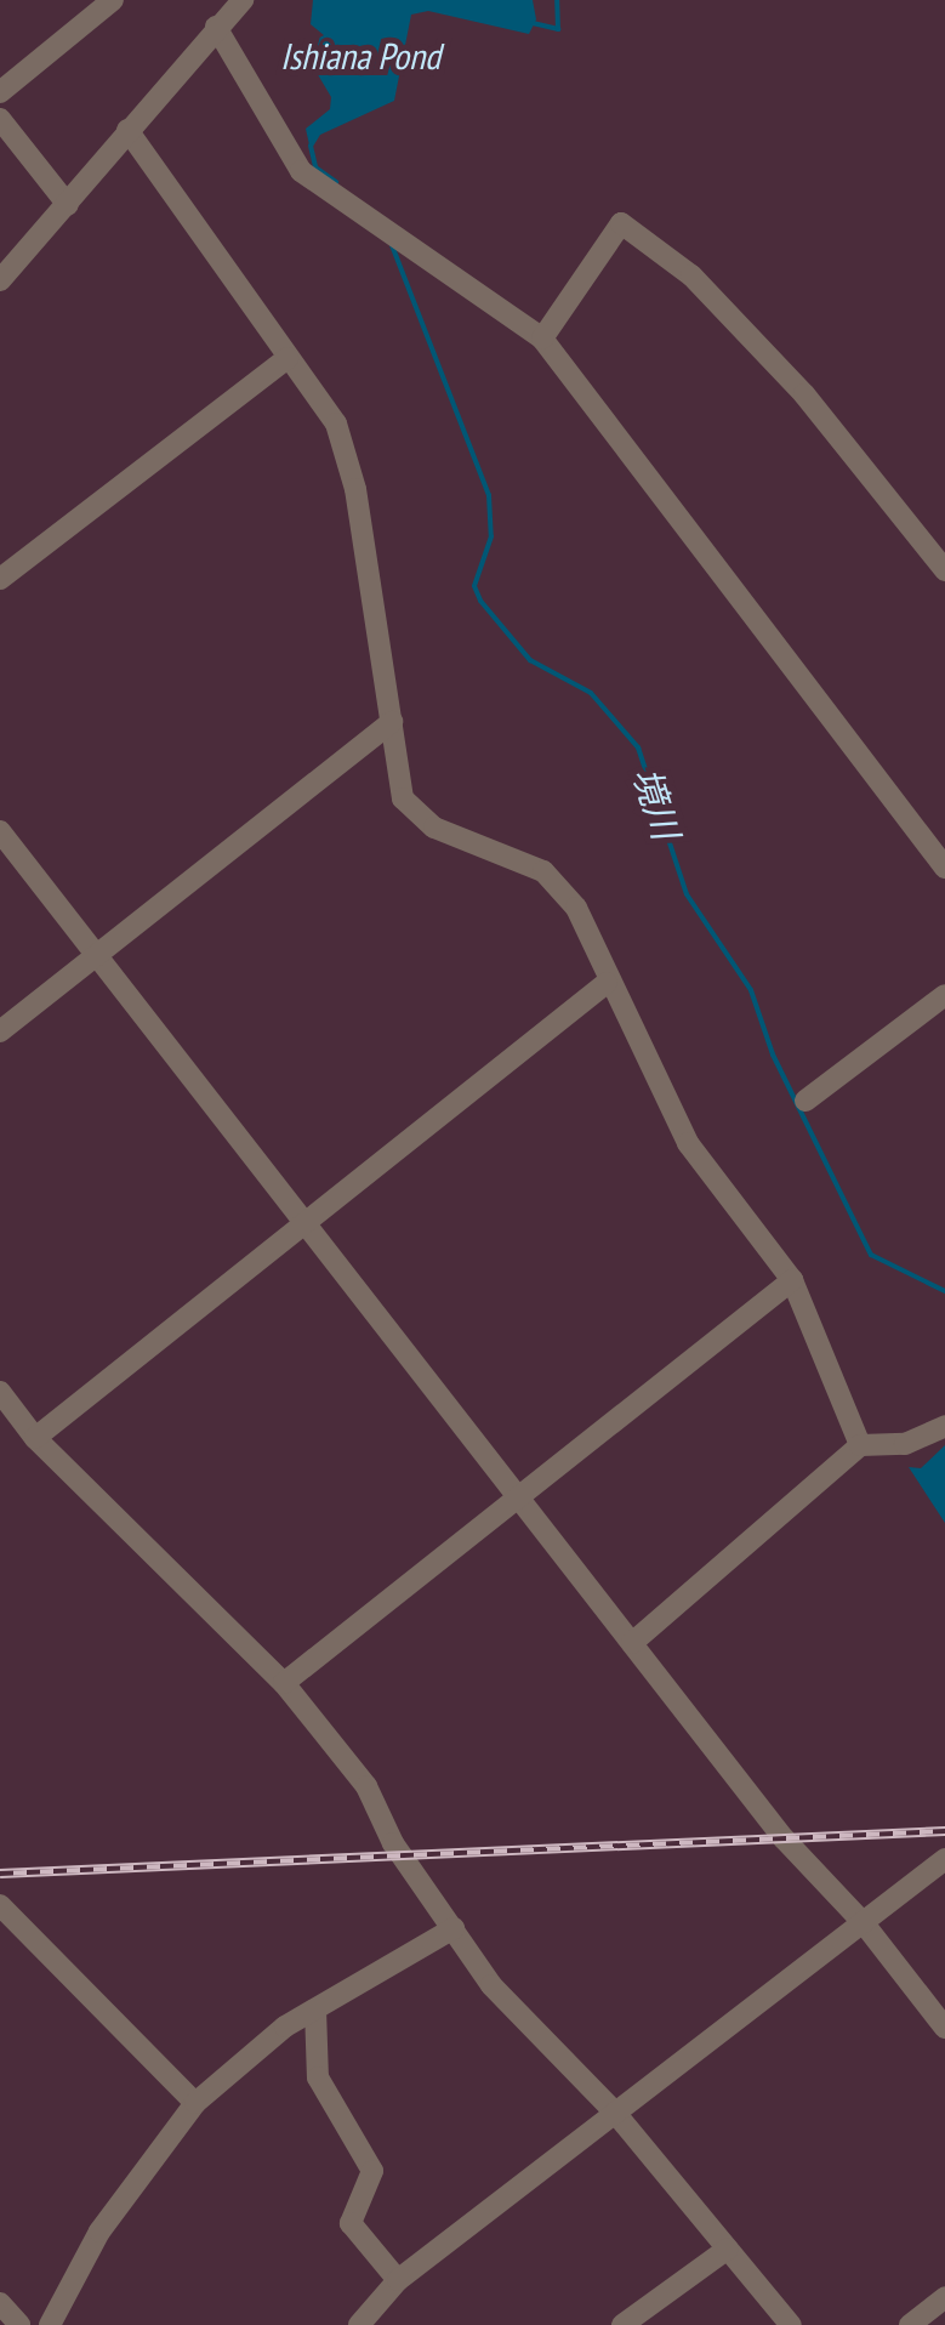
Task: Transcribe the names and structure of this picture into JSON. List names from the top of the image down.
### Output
{
  "water": ["Ishiana Pond", "境川"]
}
